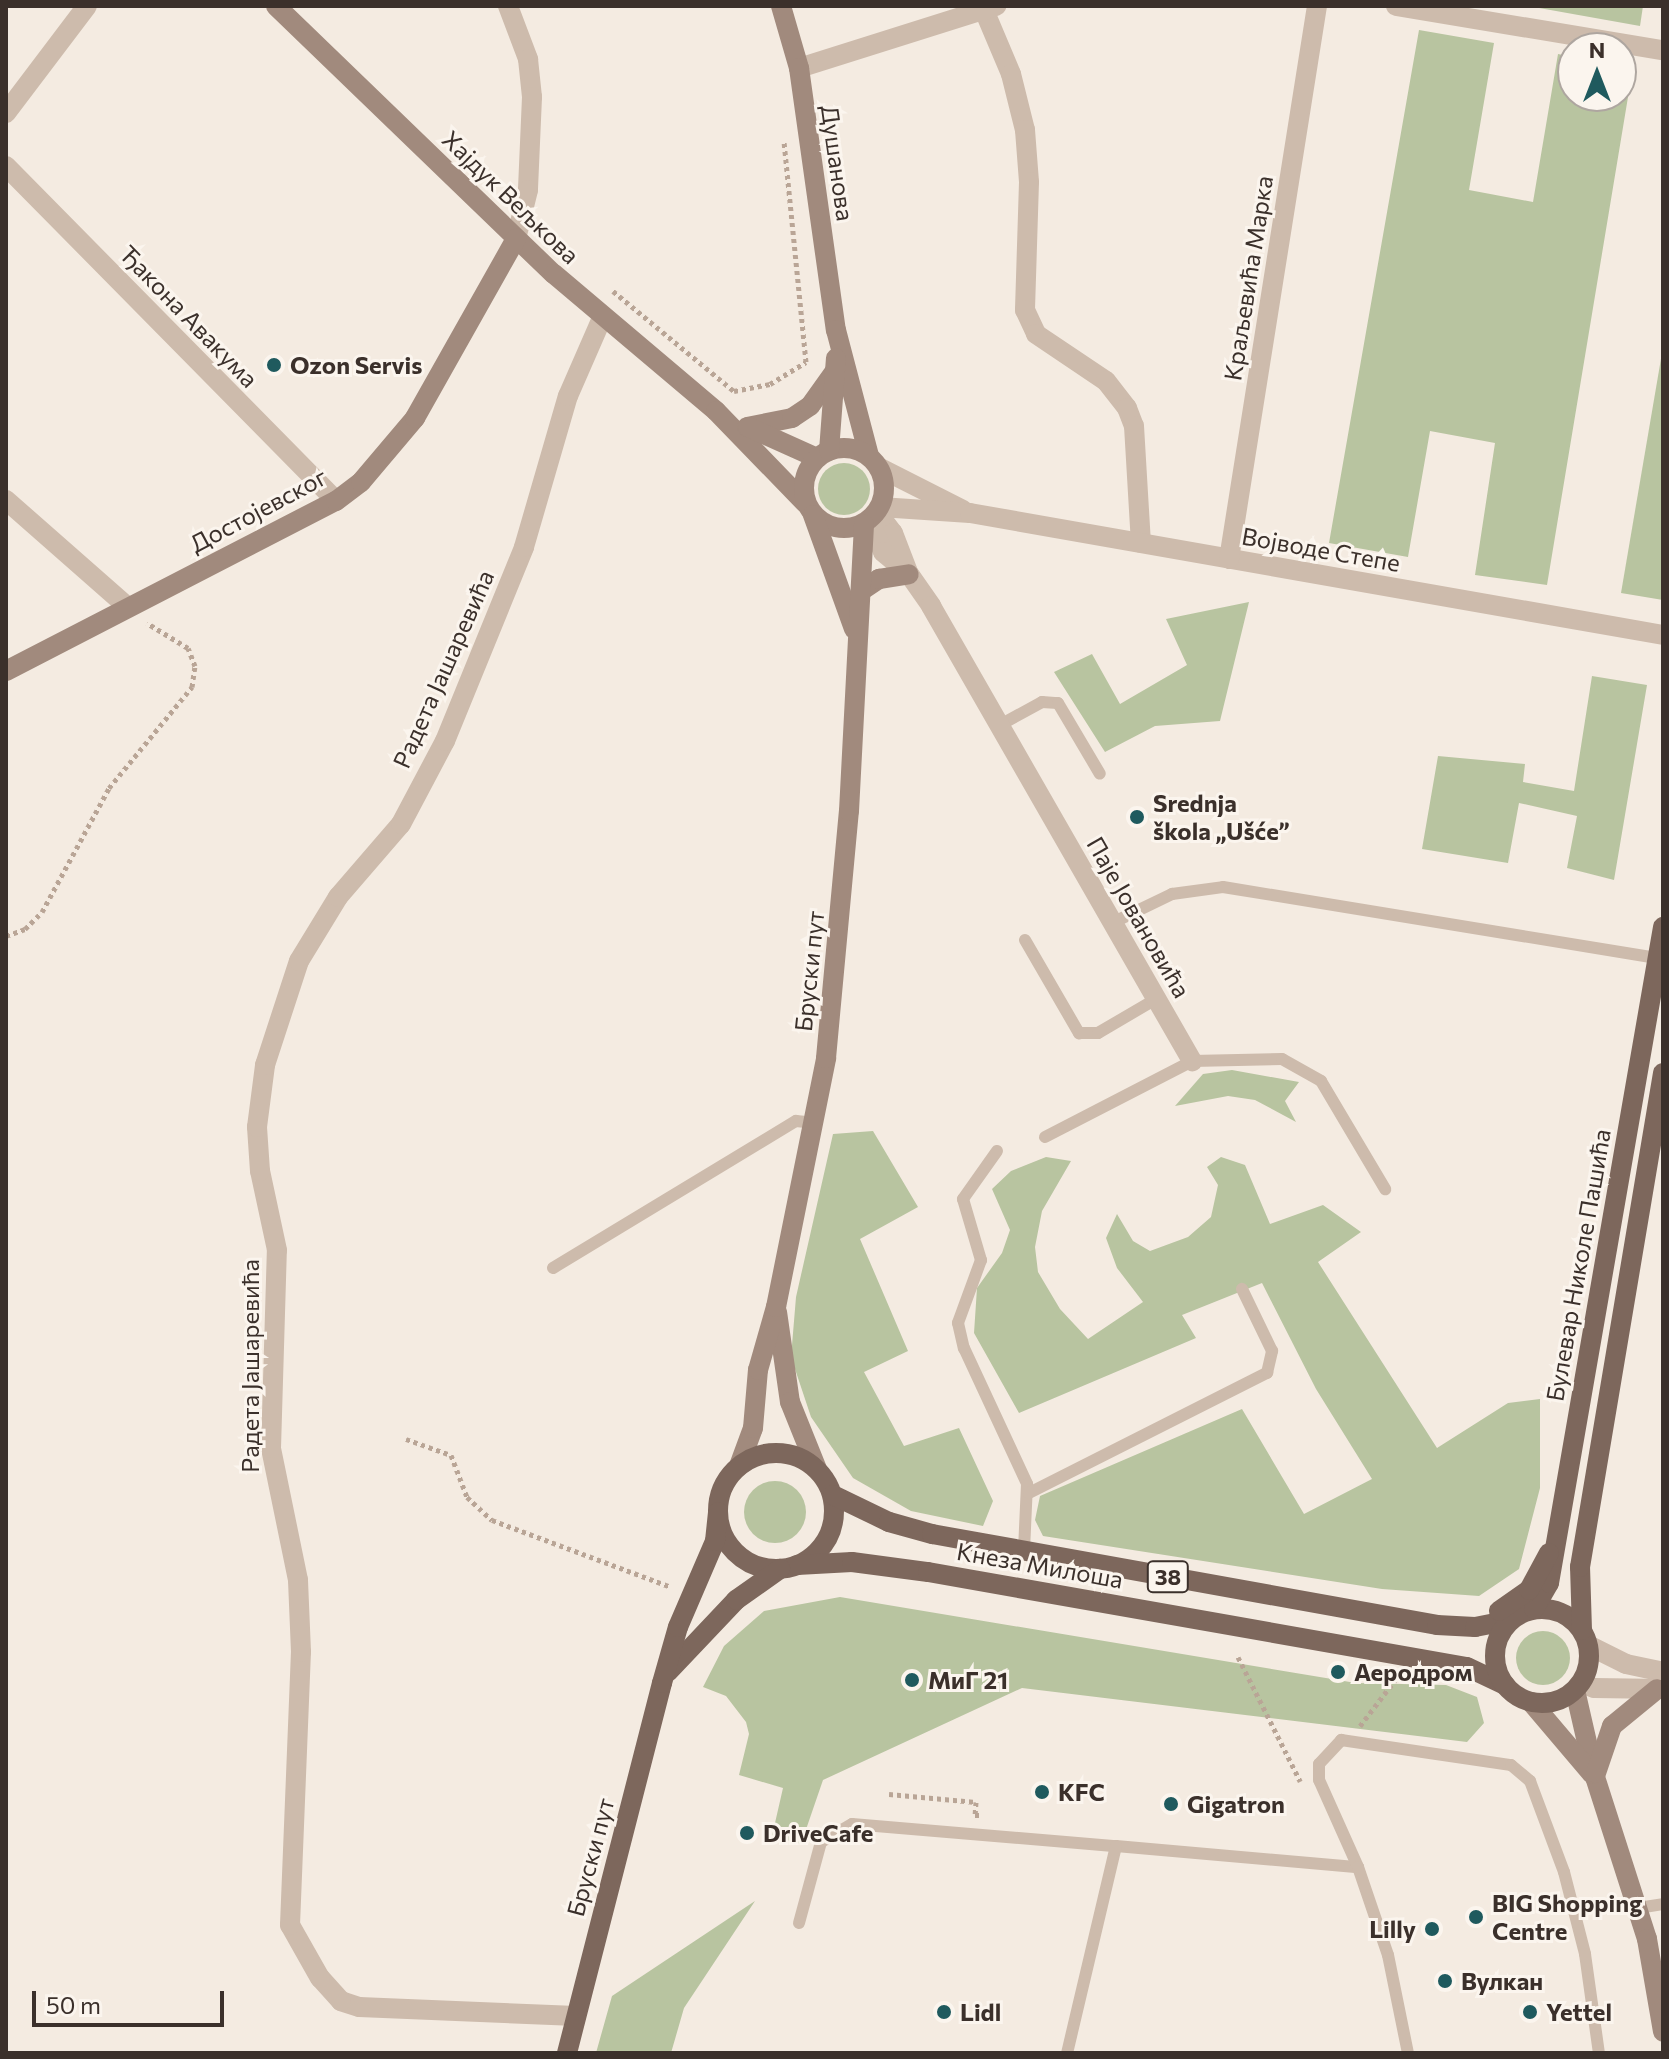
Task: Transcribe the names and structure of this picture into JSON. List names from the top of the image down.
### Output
{
  "streets": {
    "main road": [
      "Душанова",
      "Хајдук Вељкова",
      "Достојевског",
      "Бруски пут",
      "Булевар Николе Пашића",
      "Кнеза Милоша",
      "38"
    ],
    "street": [
      "Краљевића Марка",
      "Ђакона Авакума",
      "Војводе Степе",
      "Радета Јашаревића",
      "Паје Јовановића"
    ]
  },
  "crossings": [
    ["Душанова", "Војводе Степе"],
    ["Душанова", "Паје Јовановића"],
    ["Душанова", "Бруски пут"],
    ["Хајдук Вељкова", "Достојевског"],
    ["Хајдук Вељкова", "Радета Јашаревића"],
    ["Краљевића Марка", "Војводе Степе"],
    ["Ђакона Авакума", "Достојевског"],
    ["Војводе Степе", "Паје Јовановића"],
    ["Војводе Степе", "Бруски пут"],
    ["Радета Јашаревића", "Бруски пут"],
    ["Паје Јовановића", "Бруски пут"],
    ["Бруски пут", "Кнеза Милоша"],
    ["Бруски пут", "38"],
    ["Булевар Николе Пашића", "Кнеза Милоша"],
    ["Булевар Николе Пашића", "38"],
    ["Кнеза Милоша", "38"]
  ],
  "places": [
    "Ozon Servis",
    "Srednja škola „Ušće”",
    "Аеродром",
    "МиГ 21",
    "KFC",
    "Gigatron",
    "DriveCafe",
    "BIG Shopping Centre",
    "Lilly",
    "Вулкан",
    "Lidl",
    "Yettel"
  ],
  "scale_bar": "50 m",
  "north": "top"
}
